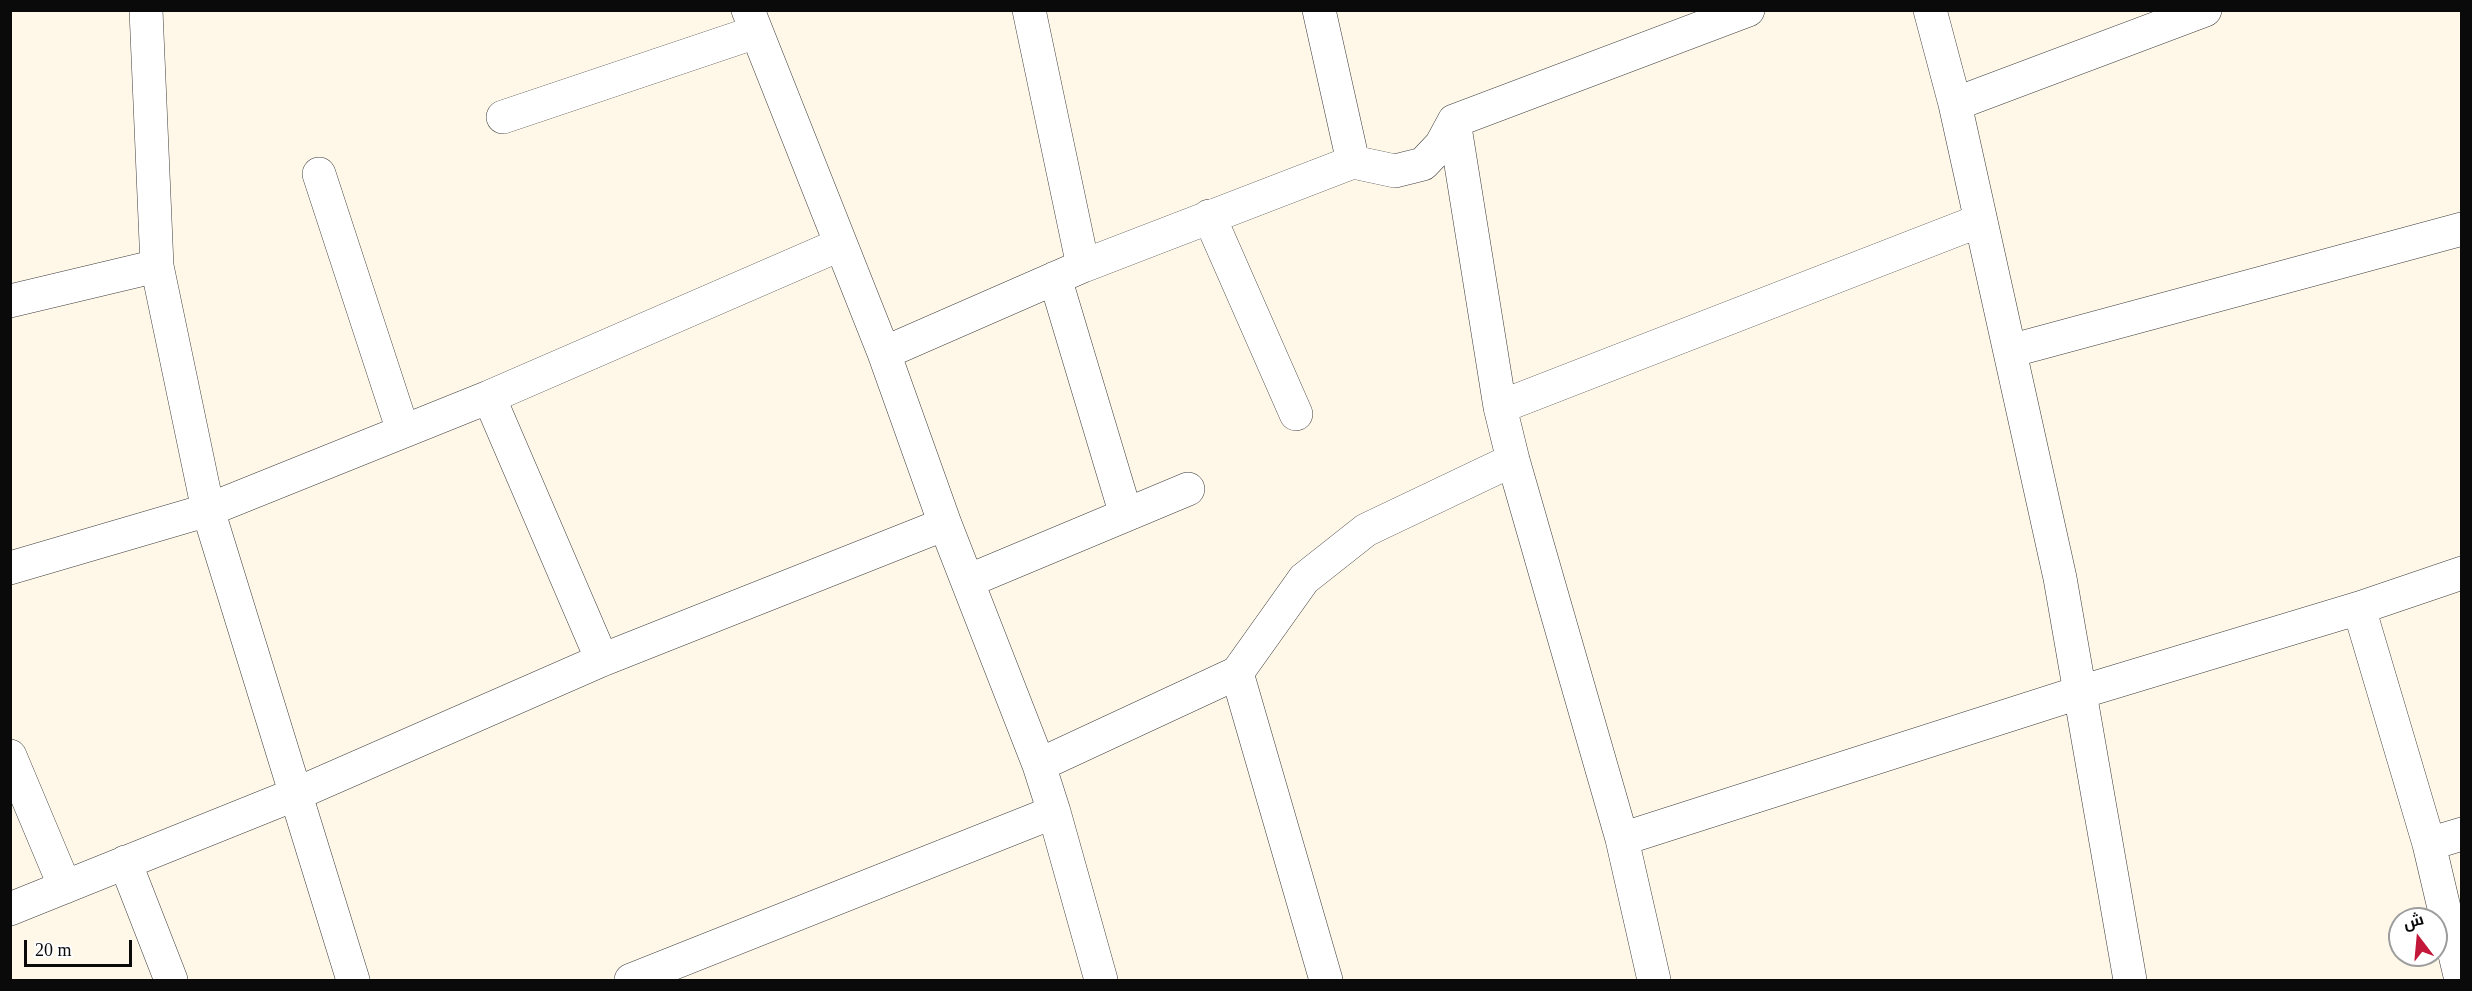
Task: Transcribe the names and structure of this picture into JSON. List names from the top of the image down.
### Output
{
  "scale_bar": "20 m",
  "north": "top"
}
